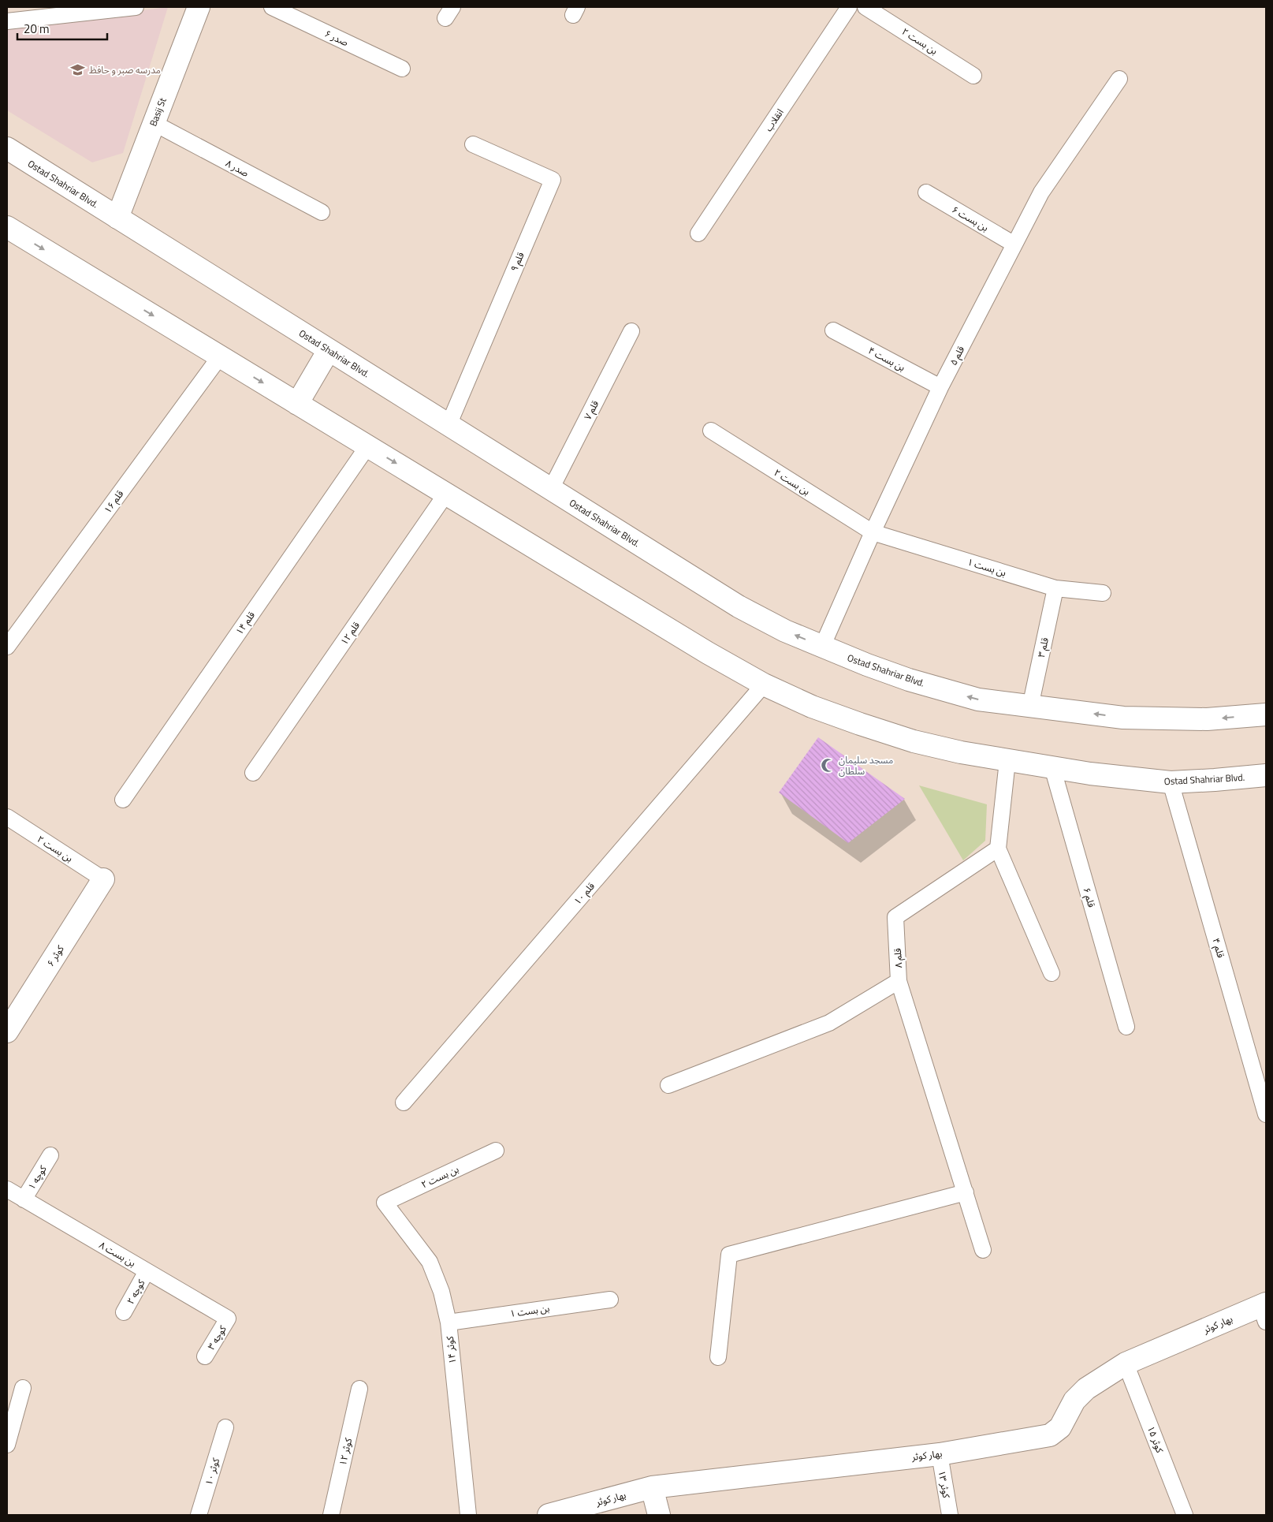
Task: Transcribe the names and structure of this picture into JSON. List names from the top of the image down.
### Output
{
  "streets": {
    "main road": [
      "Basij St",
      "Ostad Shahriar Blvd.",
      "کوثر ۶",
      "بهار کوثر"
    ],
    "lane": [
      "صدر ۶",
      "بن بست ۲",
      "انقلاب",
      "صدر ۸",
      "بن بست ۶",
      "قلم ۹",
      "قلم ۵",
      "بن بست ۴",
      "قلم ۷",
      "قلم ۱۶",
      "بن بست ۱",
      "قلم ۱۴",
      "قلم ۱۲",
      "قلم ۳",
      "قلم ۱۰",
      "قلم ۶",
      "قلم ۴",
      "قلم ۸",
      "کوچه ۱",
      "بن بست ۸",
      "کوچه ۲",
      "کوچه ۳",
      "کوثر ۱۴",
      "کوثر ۱۵",
      "کوثر ۱۲",
      "کوثر ۱۰",
      "کوثر ۱۳"
    ]
  },
  "crossings": [
    ["بن بست ۲", "قلم ۵"],
    ["بن بست ۲", "بن بست ۱"],
    ["بن بست ۲", "کوثر ۶"],
    ["بن بست ۲", "کوثر ۱۴"],
    ["Basij St", "صدر ۸"],
    ["Basij St", "Ostad Shahriar Blvd."],
    ["Ostad Shahriar Blvd.", "قلم ۹"],
    ["Ostad Shahriar Blvd.", "قلم ۵"],
    ["Ostad Shahriar Blvd.", "قلم ۷"],
    ["Ostad Shahriar Blvd.", "قلم ۱۶"],
    ["Ostad Shahriar Blvd.", "قلم ۱۴"],
    ["Ostad Shahriar Blvd.", "قلم ۱۲"],
    ["Ostad Shahriar Blvd.", "قلم ۳"],
    ["Ostad Shahriar Blvd.", "قلم ۱۰"],
    ["Ostad Shahriar Blvd.", "قلم ۶"],
    ["Ostad Shahriar Blvd.", "قلم ۴"],
    ["بن بست ۶", "قلم ۵"],
    ["قلم ۵", "بن بست ۴"],
    ["قلم ۵", "بن بست ۱"],
    ["بن بست ۱", "قلم ۳"],
    ["بن بست ۱", "کوثر ۱۴"],
    ["کوچه ۱", "بن بست ۸"],
    ["بن بست ۸", "کوچه ۲"],
    ["بن بست ۸", "کوچه ۳"],
    ["بهار کوثر", "کوثر ۱۵"],
    ["بهار کوثر", "کوثر ۱۳"]
  ],
  "places": {
    "school or university": ["مدرسه صبر و حافظ"],
    "mosque": ["مسجد سلیمان سلطان"]
  },
  "scale_bar": "20 m"
}
